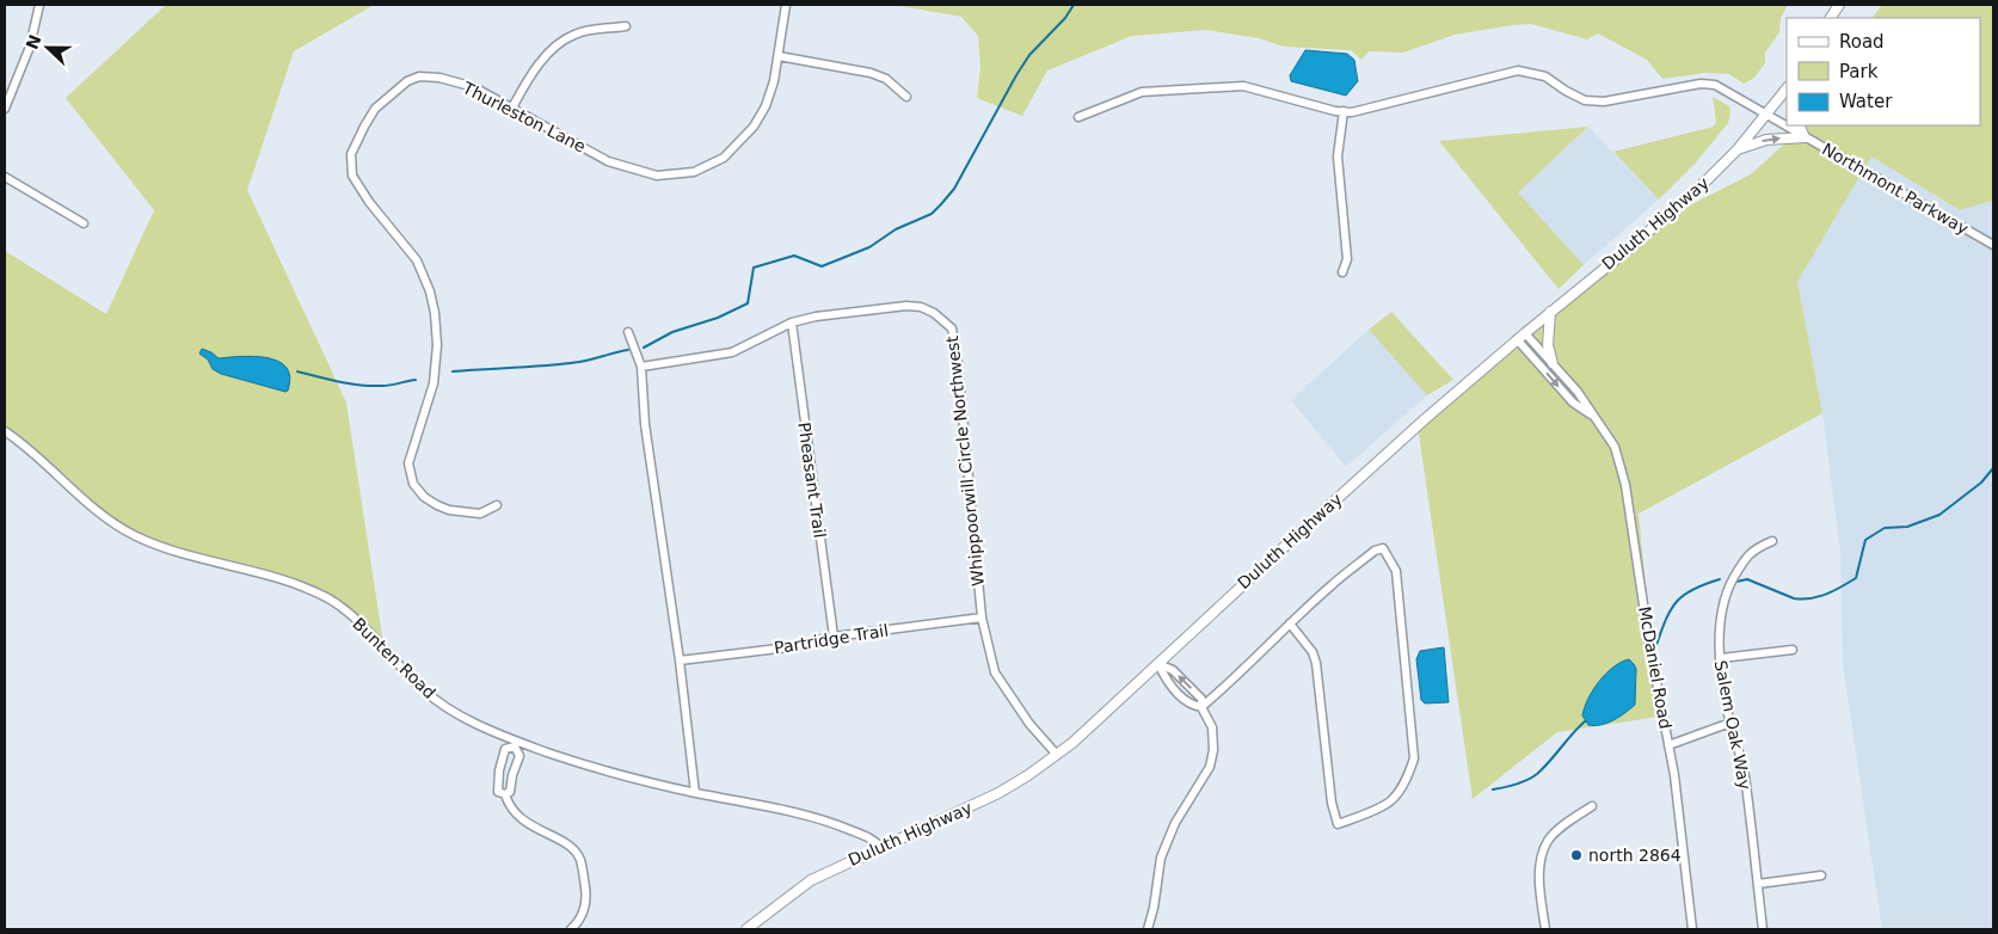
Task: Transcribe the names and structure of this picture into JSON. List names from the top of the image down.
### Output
{
  "streets": {
    "main road": ["Duluth Highway"],
    "street": [
      "Thurleston Lane",
      "Northmont Parkway",
      "Whippoorwill Circle Northwest",
      "Pheasant Trail",
      "Partridge Trail",
      "Bunten Road",
      "McDaniel Road",
      "Salem Oak Way"
    ]
  },
  "crossings": [
    ["Northmont Parkway", "Duluth Highway"],
    ["Duluth Highway", "Whippoorwill Circle Northwest"],
    ["Duluth Highway", "Bunten Road"],
    ["Duluth Highway", "McDaniel Road"],
    ["Whippoorwill Circle Northwest", "Pheasant Trail"],
    ["Whippoorwill Circle Northwest", "Partridge Trail"],
    ["Pheasant Trail", "Partridge Trail"]
  ],
  "places": ["north 2864"],
  "legend": ["Road", "Park", "Water"],
  "north": "left"
}
